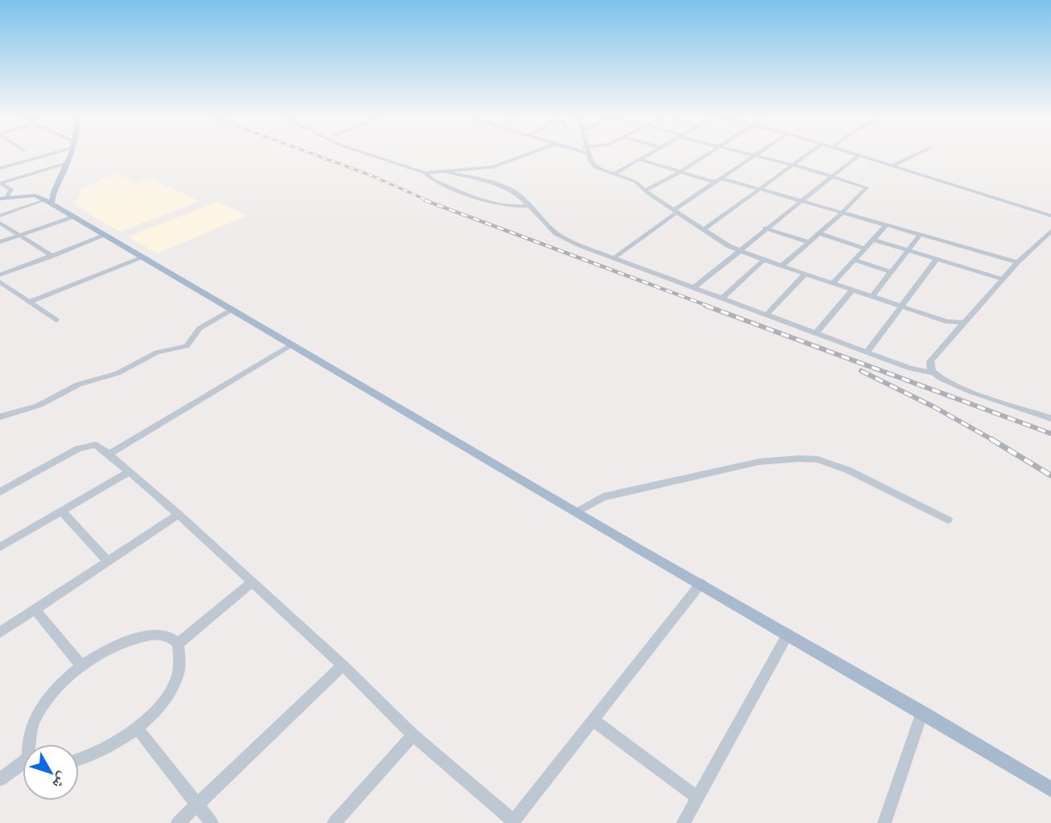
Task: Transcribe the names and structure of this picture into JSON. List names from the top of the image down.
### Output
{
  "north": "bottom right"
}
